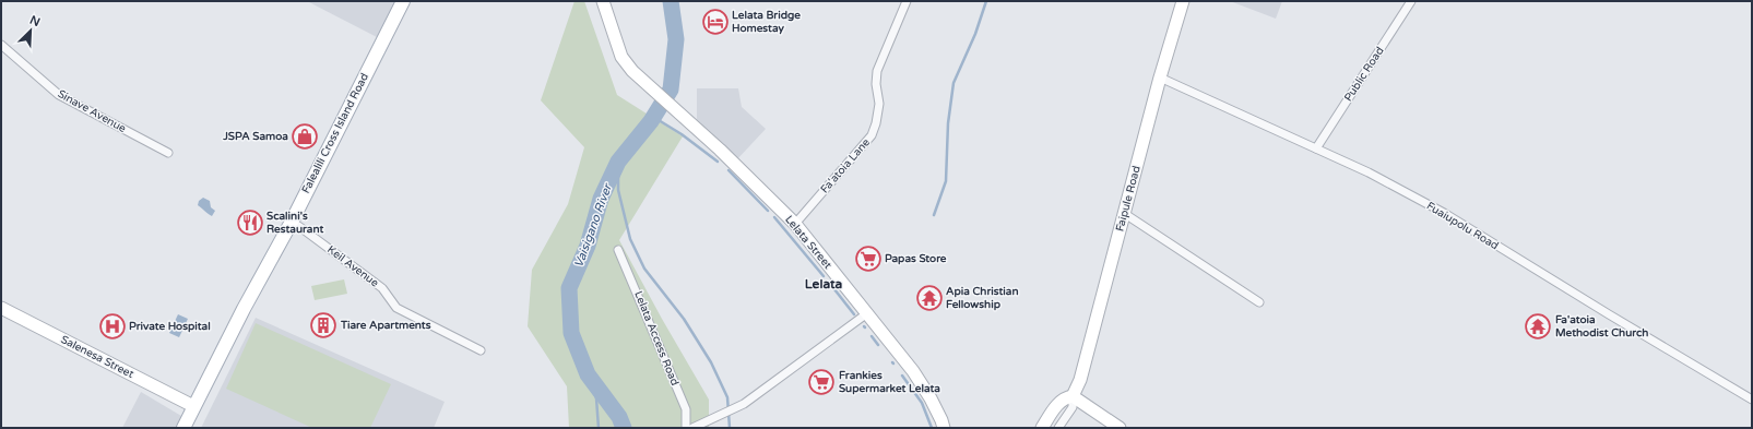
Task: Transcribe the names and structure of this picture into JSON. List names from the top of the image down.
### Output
{
  "streets": {
    "main road": [
      "Falealili Cross Island Road",
      "Faipule Road",
      "Lelata Street",
      "Salenesa Street"
    ],
    "street": [
      "Public Road",
      "Sinave Avenue",
      "Fa'atoia Lane",
      "Fuaiupolu Road",
      "Keil Avenue",
      "Lelata Access Road"
    ]
  },
  "crossings": [
    ["Public Road", "Fuaiupolu Road"],
    ["Falealili Cross Island Road", "Keil Avenue"],
    ["Falealili Cross Island Road", "Salenesa Street"],
    ["Fa'atoia Lane", "Lelata Street"],
    ["Faipule Road", "Fuaiupolu Road"]
  ],
  "districts": ["Lelata"],
  "water": ["Vaisigano River"],
  "places": {
    "hotel": ["Lelata Bridge Homestay"],
    "shop": ["JSPA Samoa"],
    "restaurant": ["Scalini's Restaurant"],
    "supermarket": ["Papas Store", "Frankies Supermarket Lelata"],
    "temple": ["Apia Christian Fellowship", "Fa'atoia Methodist Church"],
    "building": ["Tiare Apartments"],
    "hospital": ["Private Hospital"]
  },
  "north": "top right"
}
